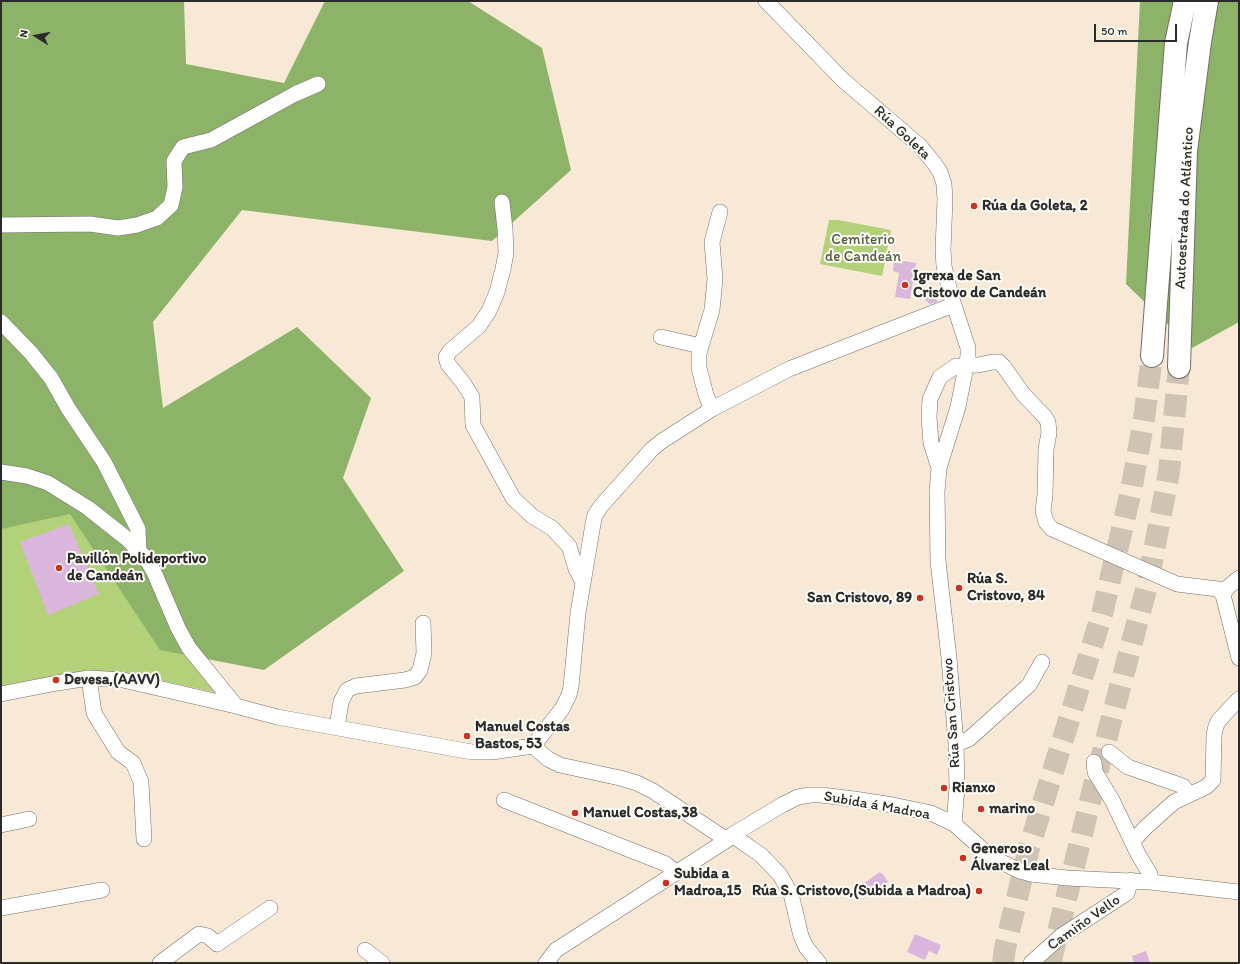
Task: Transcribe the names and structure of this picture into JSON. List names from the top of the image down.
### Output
{
  "streets": {
    "highway": ["Autoestrada do Atlántico"],
    "street": [
      "Rúa Goleta",
      "Rúa San Cristovo",
      "Subida á Madroa",
      "Camiño Vello"
    ]
  },
  "crossings": [
    ["Rúa Goleta", "Rúa San Cristovo"],
    ["Rúa San Cristovo", "Subida á Madroa"]
  ],
  "parks": ["Cemiterio de Candeán"],
  "places": [
    "Rúa da Goleta, 2",
    "Igrexa de San Cristovo de Candeán",
    "Pavillón Polideportivo de Candeán",
    "Rúa S. Cristovo, 84",
    "San Cristovo, 89",
    "Devesa,(AAVV)",
    "Manuel Costas Bastos, 53",
    "Rianxo",
    "marino",
    "Manuel Costas,38",
    "Generoso Álvarez Leal",
    "Subida a Madroa,15",
    "Rúa S. Cristovo,(Subida a Madroa)"
  ],
  "scale_bar": "50 m",
  "north": "left"
}
